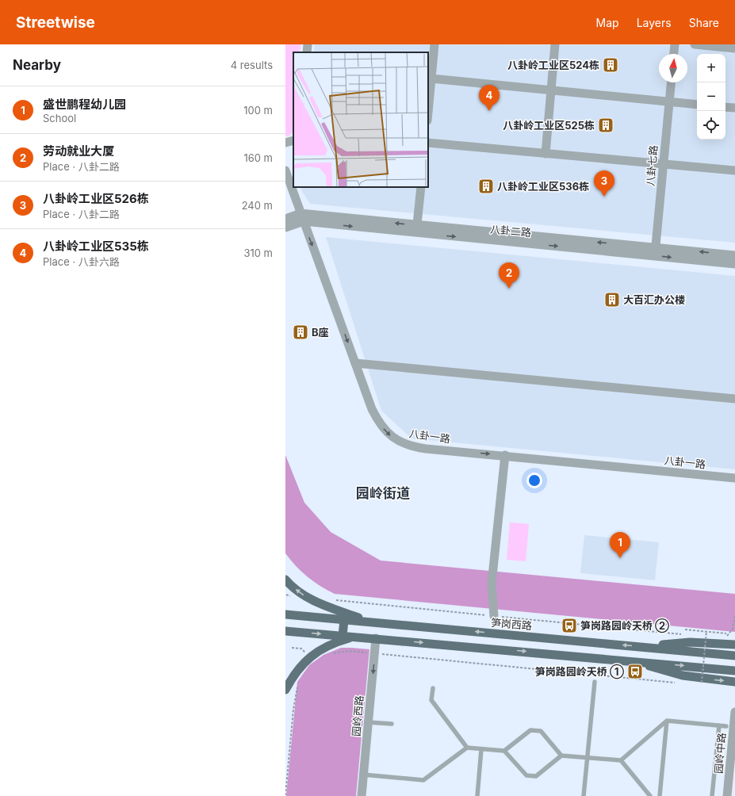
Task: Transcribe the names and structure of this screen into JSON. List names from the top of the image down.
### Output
{
  "streets": {
    "main road": ["笋岗西路"],
    "street": [
      "八卦七路",
      "八卦二路",
      "八卦一路",
      "园岭西路",
      "园岭中路"
    ]
  },
  "crossings": [
    ["八卦七路", "八卦二路"],
    ["八卦二路", "八卦一路"]
  ],
  "one_way": ["八卦一路", "园岭西路"],
  "districts": ["园岭街道"],
  "places": {
    "building": [
      "八卦岭工业区524栋",
      "八卦岭工业区525栋",
      "八卦岭工业区536栋",
      "大百汇办公楼",
      "B座"
    ],
    "bus stop": ["笋岗路园岭天桥 ②", "笋岗路园岭天桥 ①"]
  },
  "north": "top",
  "page": {
    "header": "Streetwise",
    "nav": ["Map", "Layers", "Share"],
    "heading": ["Nearby", "4 results"],
    "map_buttons": ["+", "−"],
    "pins": [
      "4",
      "3",
      "2",
      "1"
    ],
    "list": [
      {
        "mark": "1",
        "name": "盛世鹏程幼儿园",
        "note": "School",
        "value": "100 m"
      },
      {
        "mark": "2",
        "name": "劳动就业大厦",
        "note": "Place · 八卦二路",
        "value": "160 m"
      },
      {
        "mark": "3",
        "name": "八卦岭工业区526栋",
        "note": "Place · 八卦二路",
        "value": "240 m"
      },
      {
        "mark": "4",
        "name": "八卦岭工业区535栋",
        "note": "Place · 八卦六路",
        "value": "310 m"
      }
    ]
  }
}
